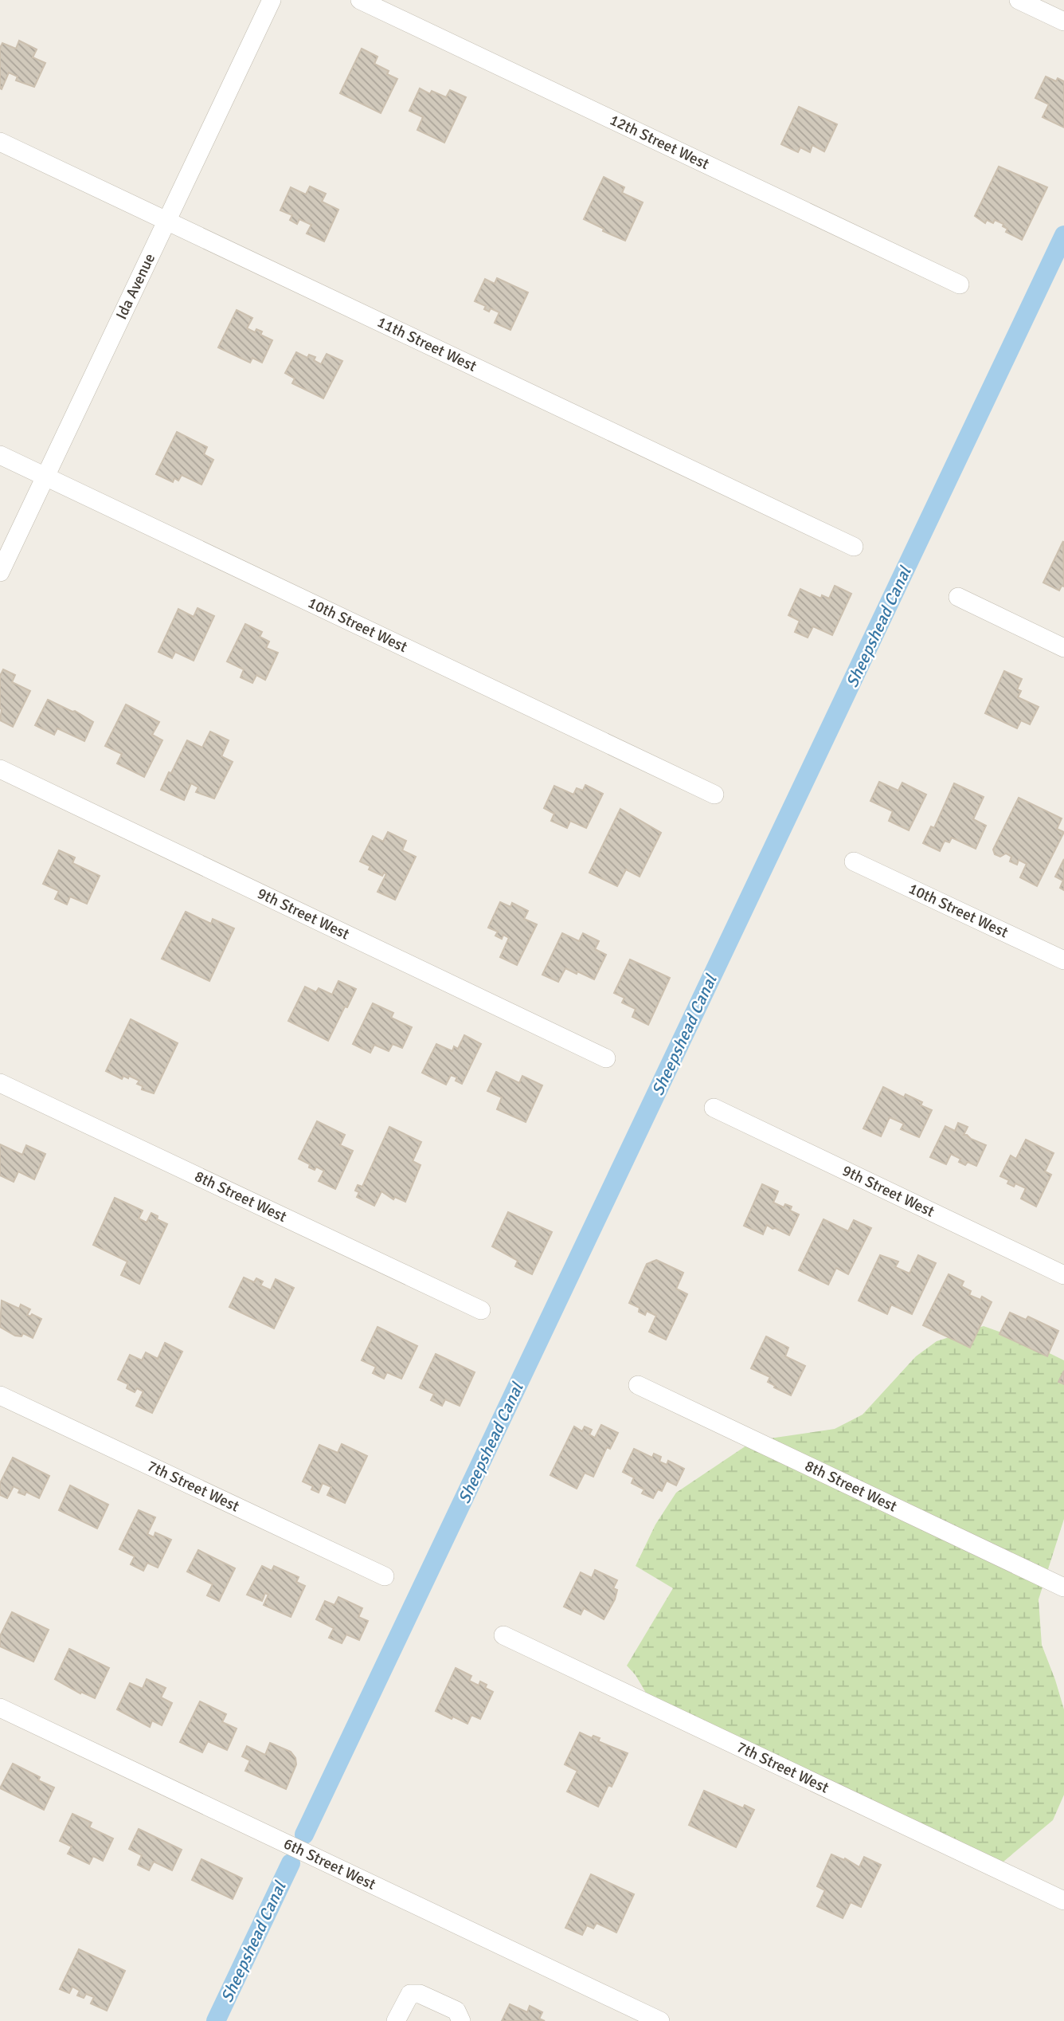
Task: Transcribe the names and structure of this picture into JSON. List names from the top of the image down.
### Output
{
  "streets": {
    "street": [
      "12th Street West",
      "Ida Avenue",
      "11th Street West",
      "10th Street West",
      "9th Street West",
      "8th Street West",
      "7th Street West",
      "6th Street West"
    ]
  },
  "crossings": [
    ["Ida Avenue", "11th Street West"],
    ["Ida Avenue", "10th Street West"]
  ],
  "water": ["Sheepshead Canal"]
}
